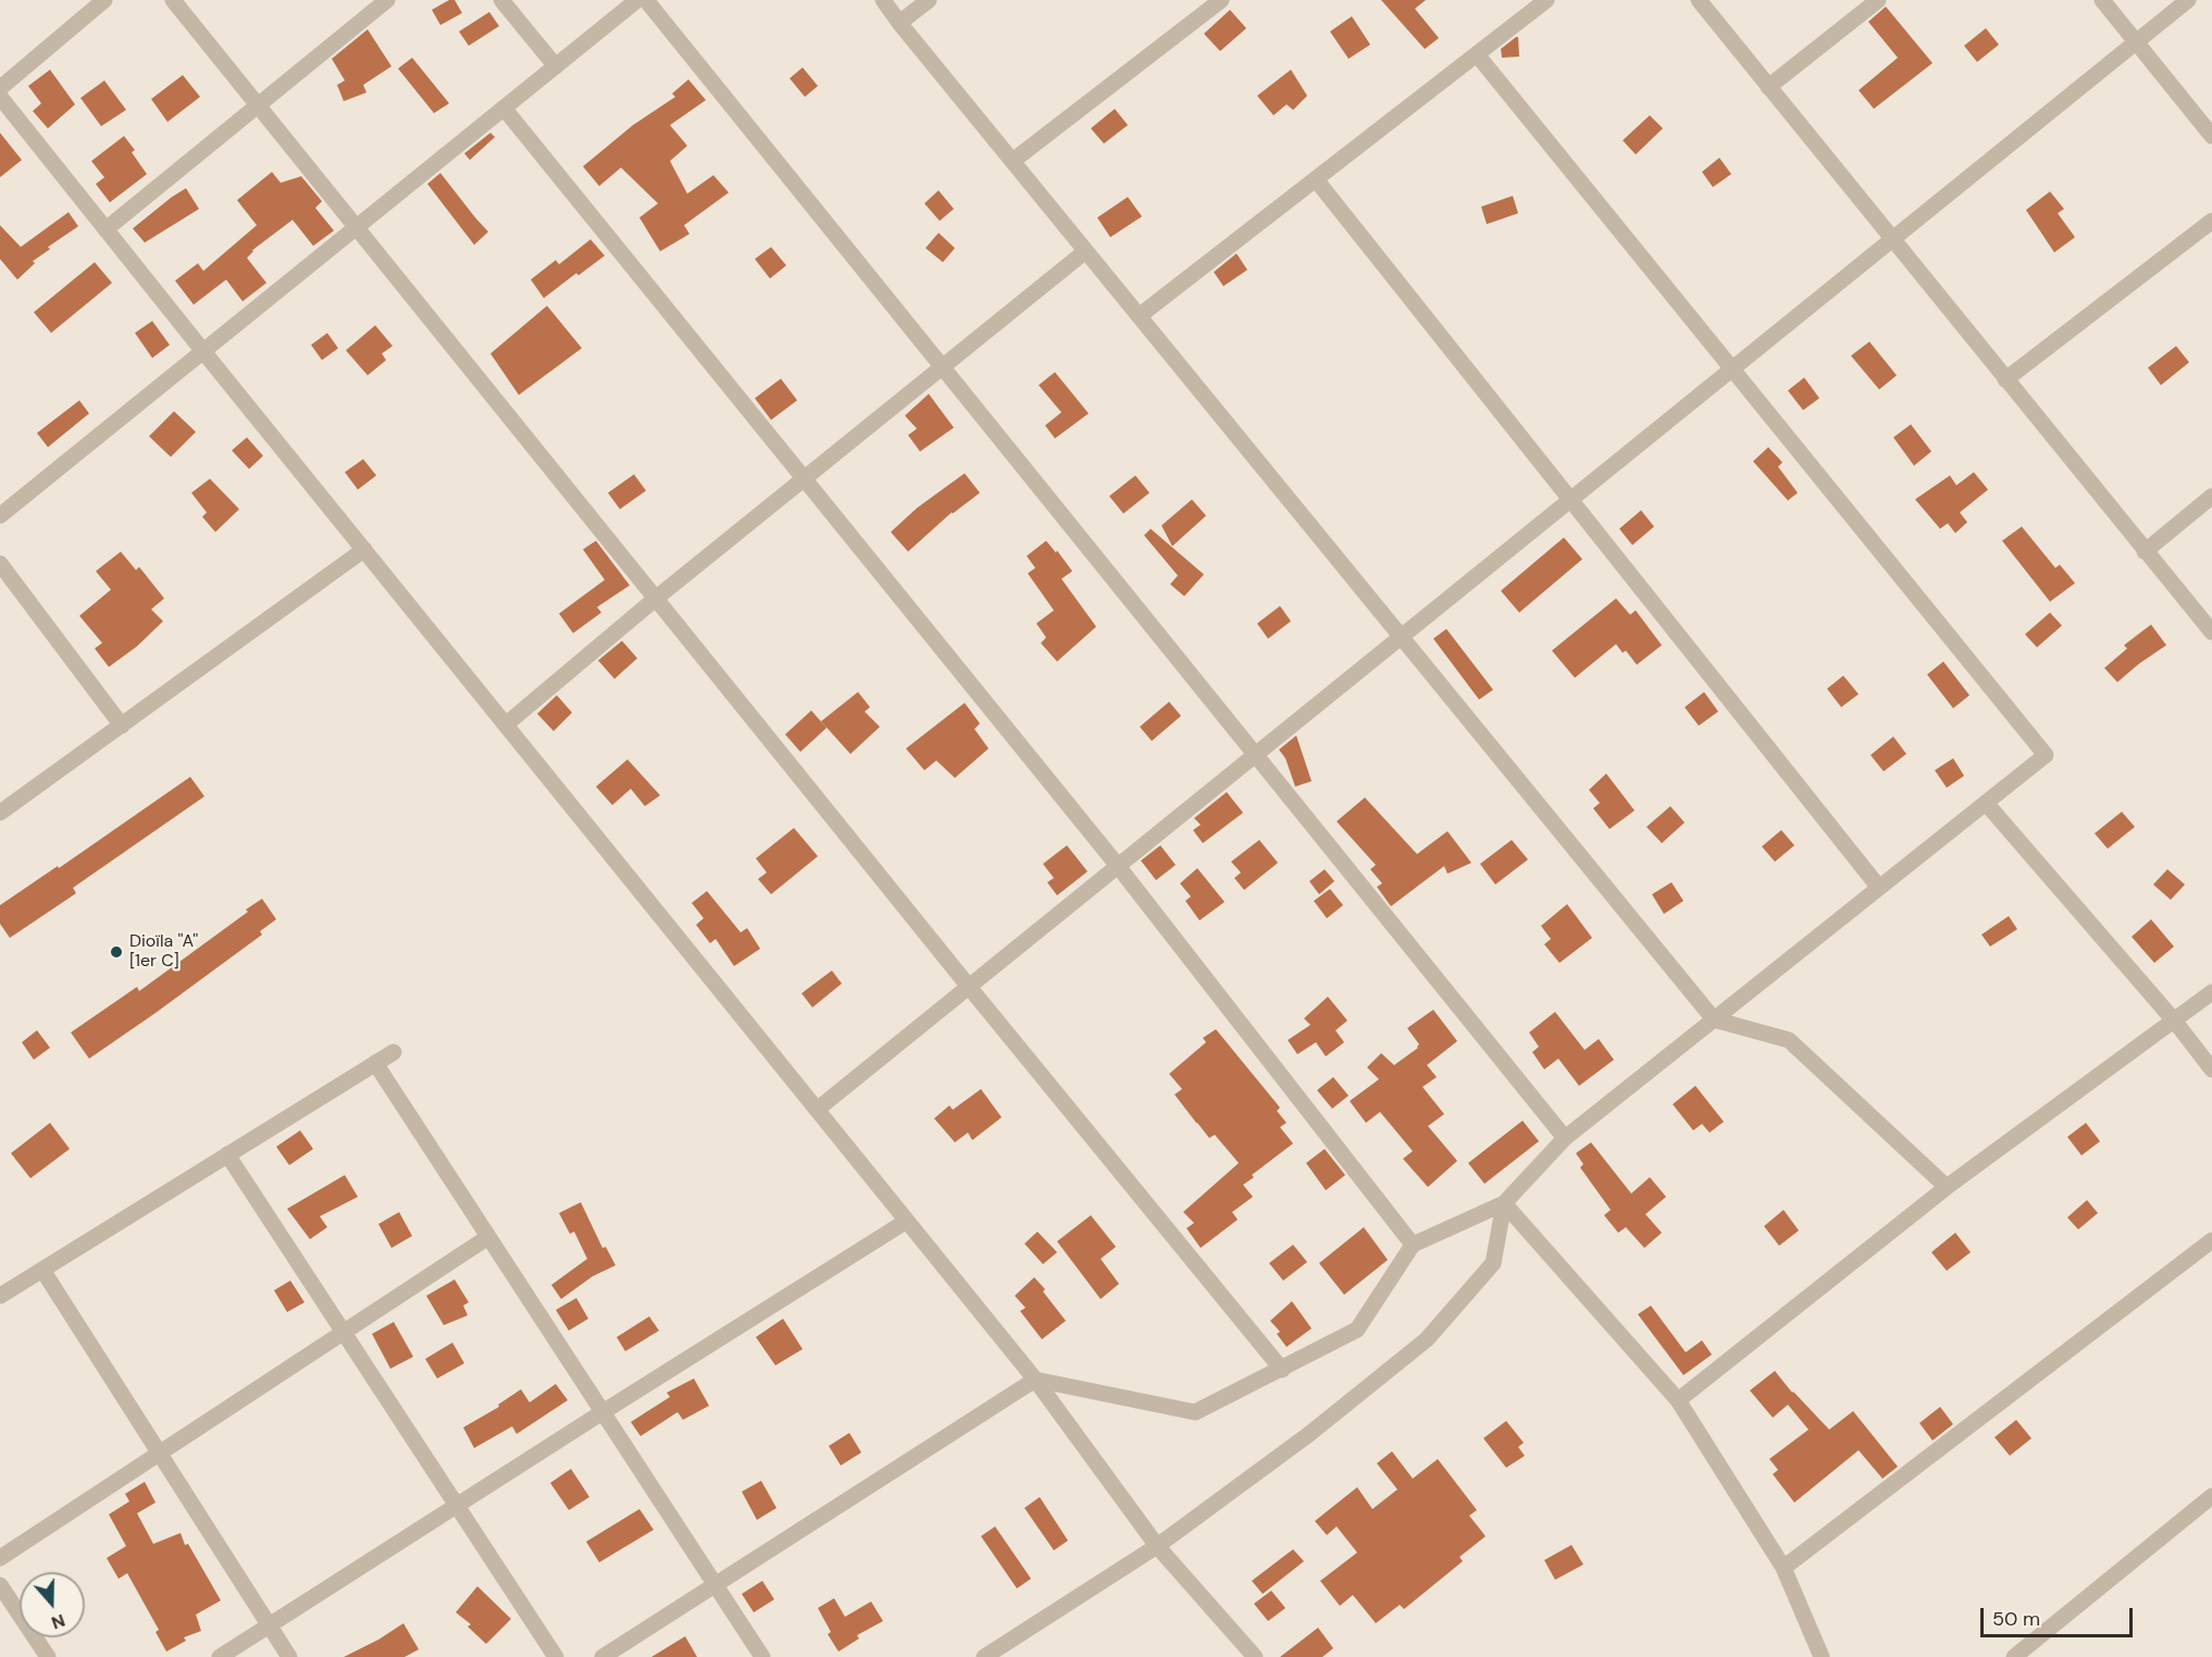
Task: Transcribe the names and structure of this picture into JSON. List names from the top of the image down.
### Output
{
  "places": ["Dioïla ''A'' [1er C]"],
  "scale_bar": "50 m",
  "north": "bottom"
}
